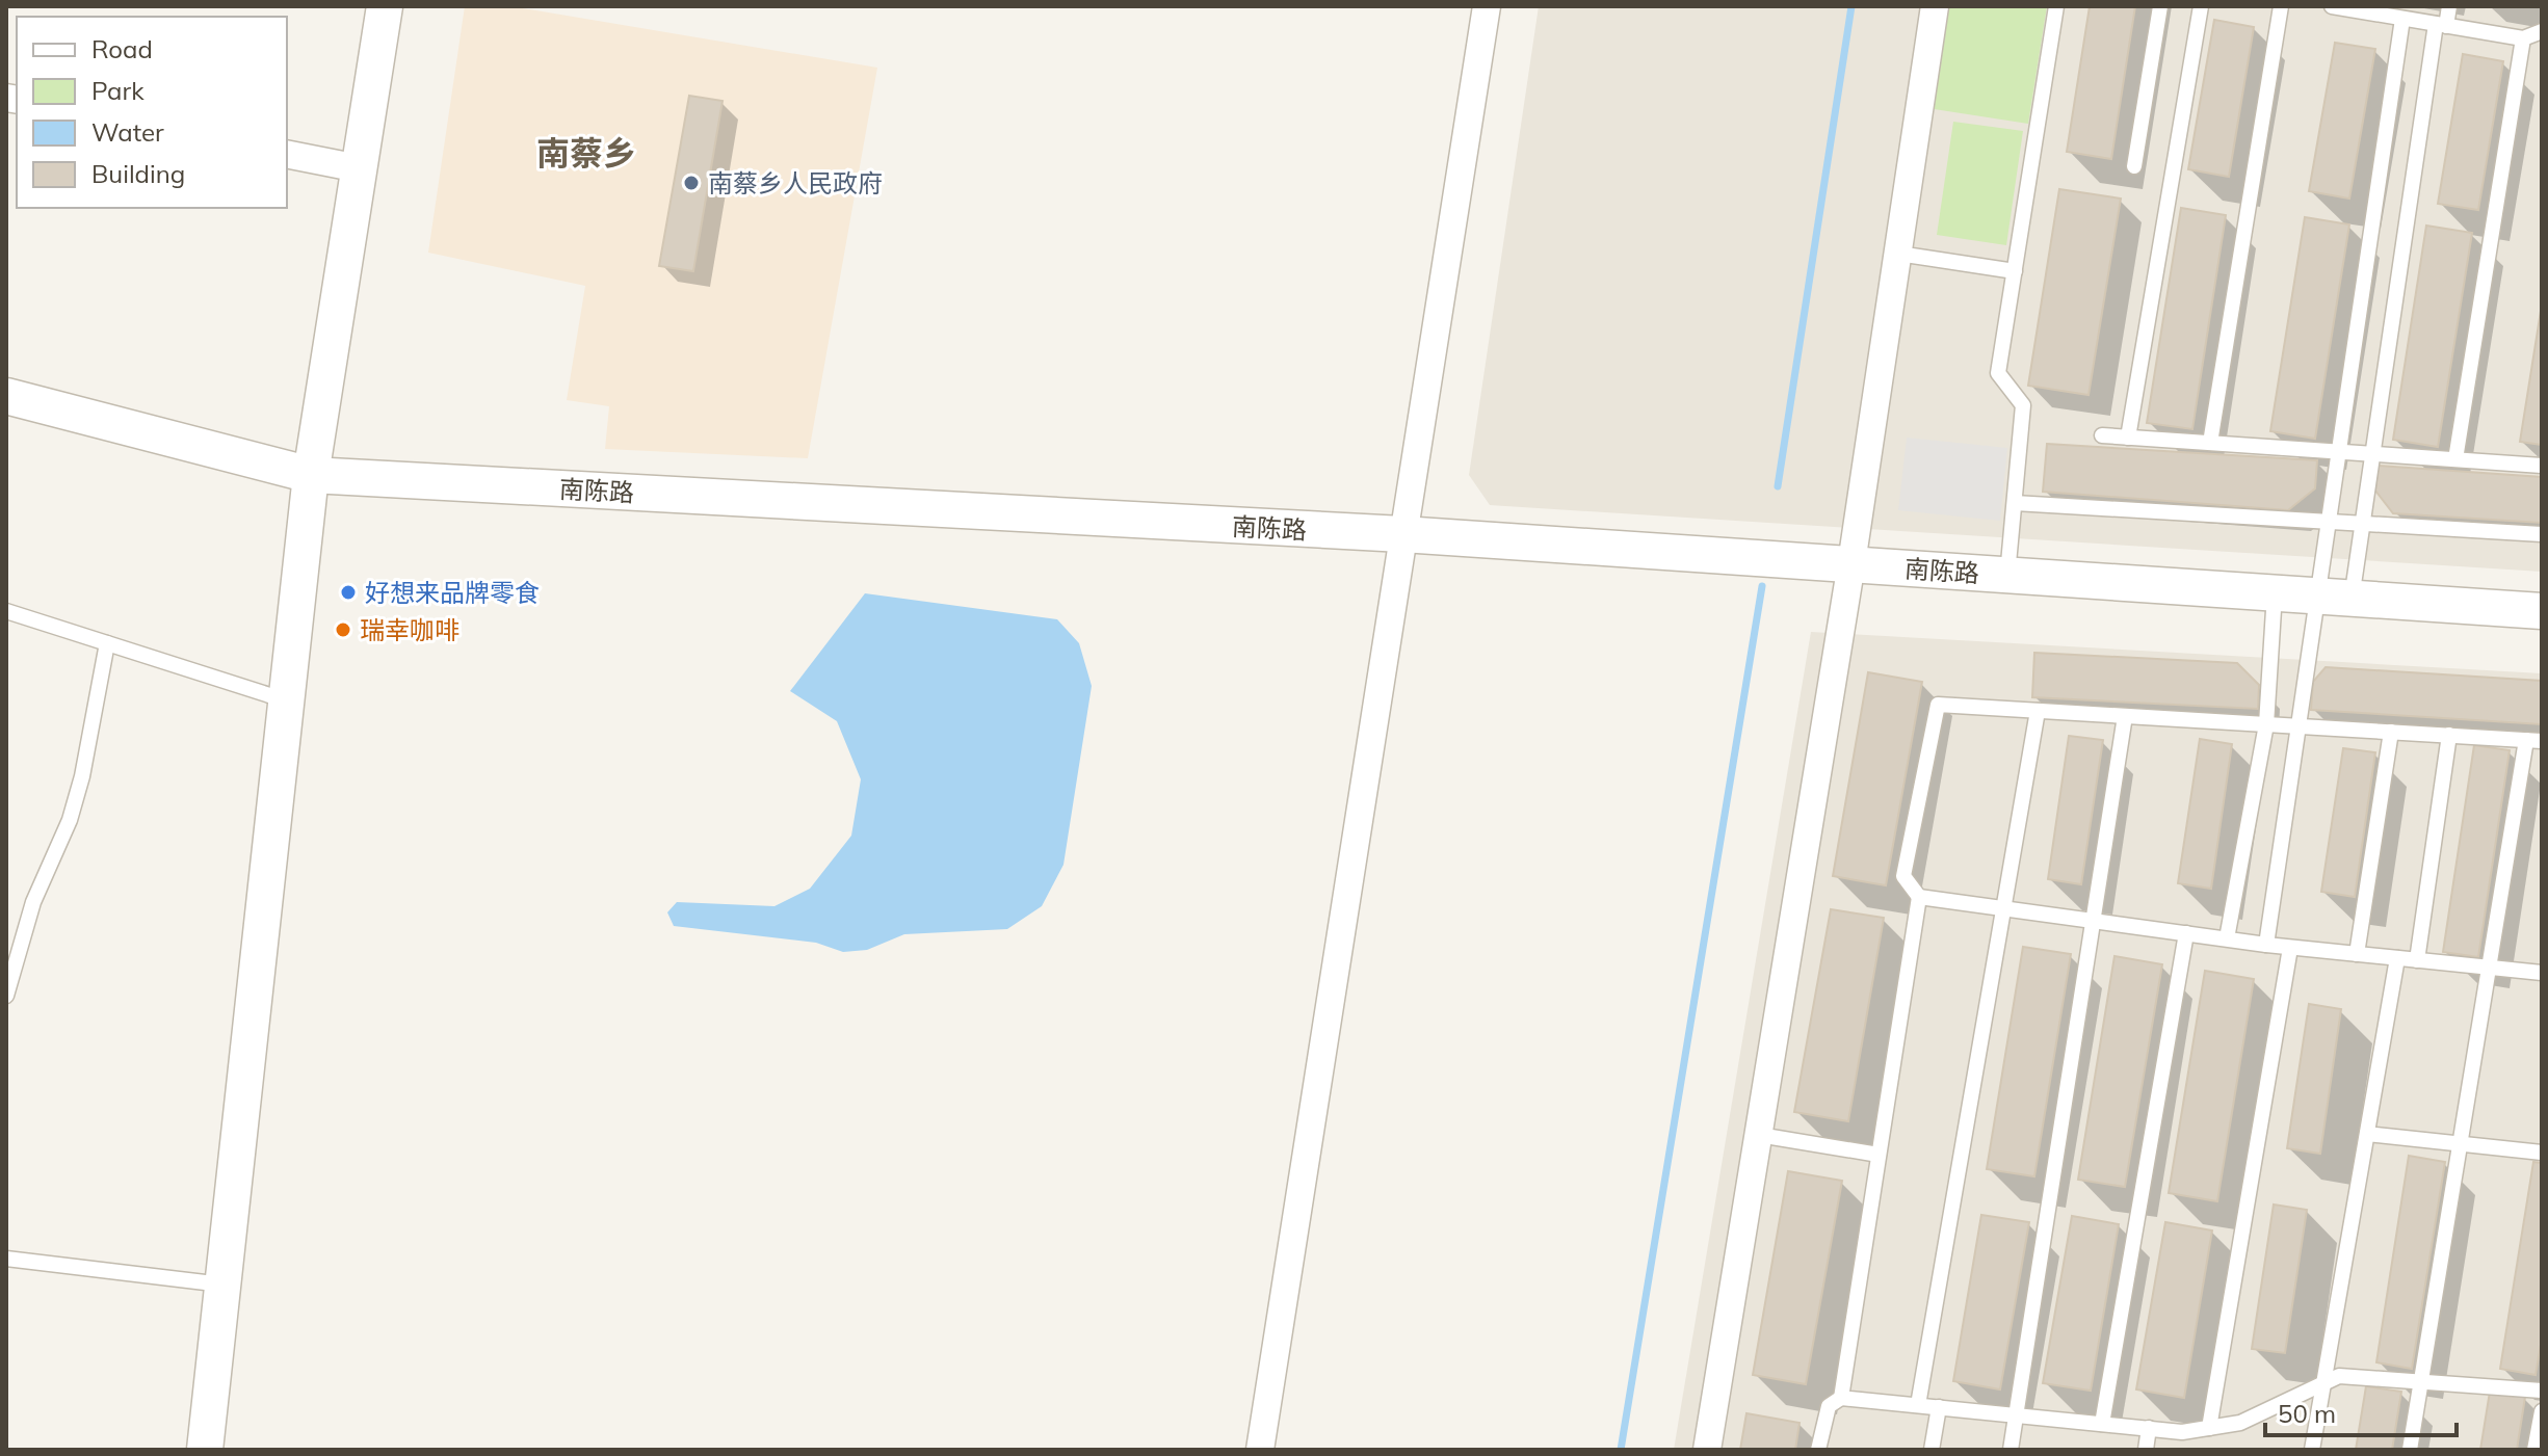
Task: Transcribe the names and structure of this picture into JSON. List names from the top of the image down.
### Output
{
  "streets": {
    "street": ["南陈路"]
  },
  "districts": ["南蔡乡"],
  "places": ["南蔡乡人民政府", "好想来品牌零食", "瑞幸咖啡"],
  "legend": [
    "Road",
    "Park",
    "Water",
    "Building"
  ],
  "scale_bar": "50 m"
}
